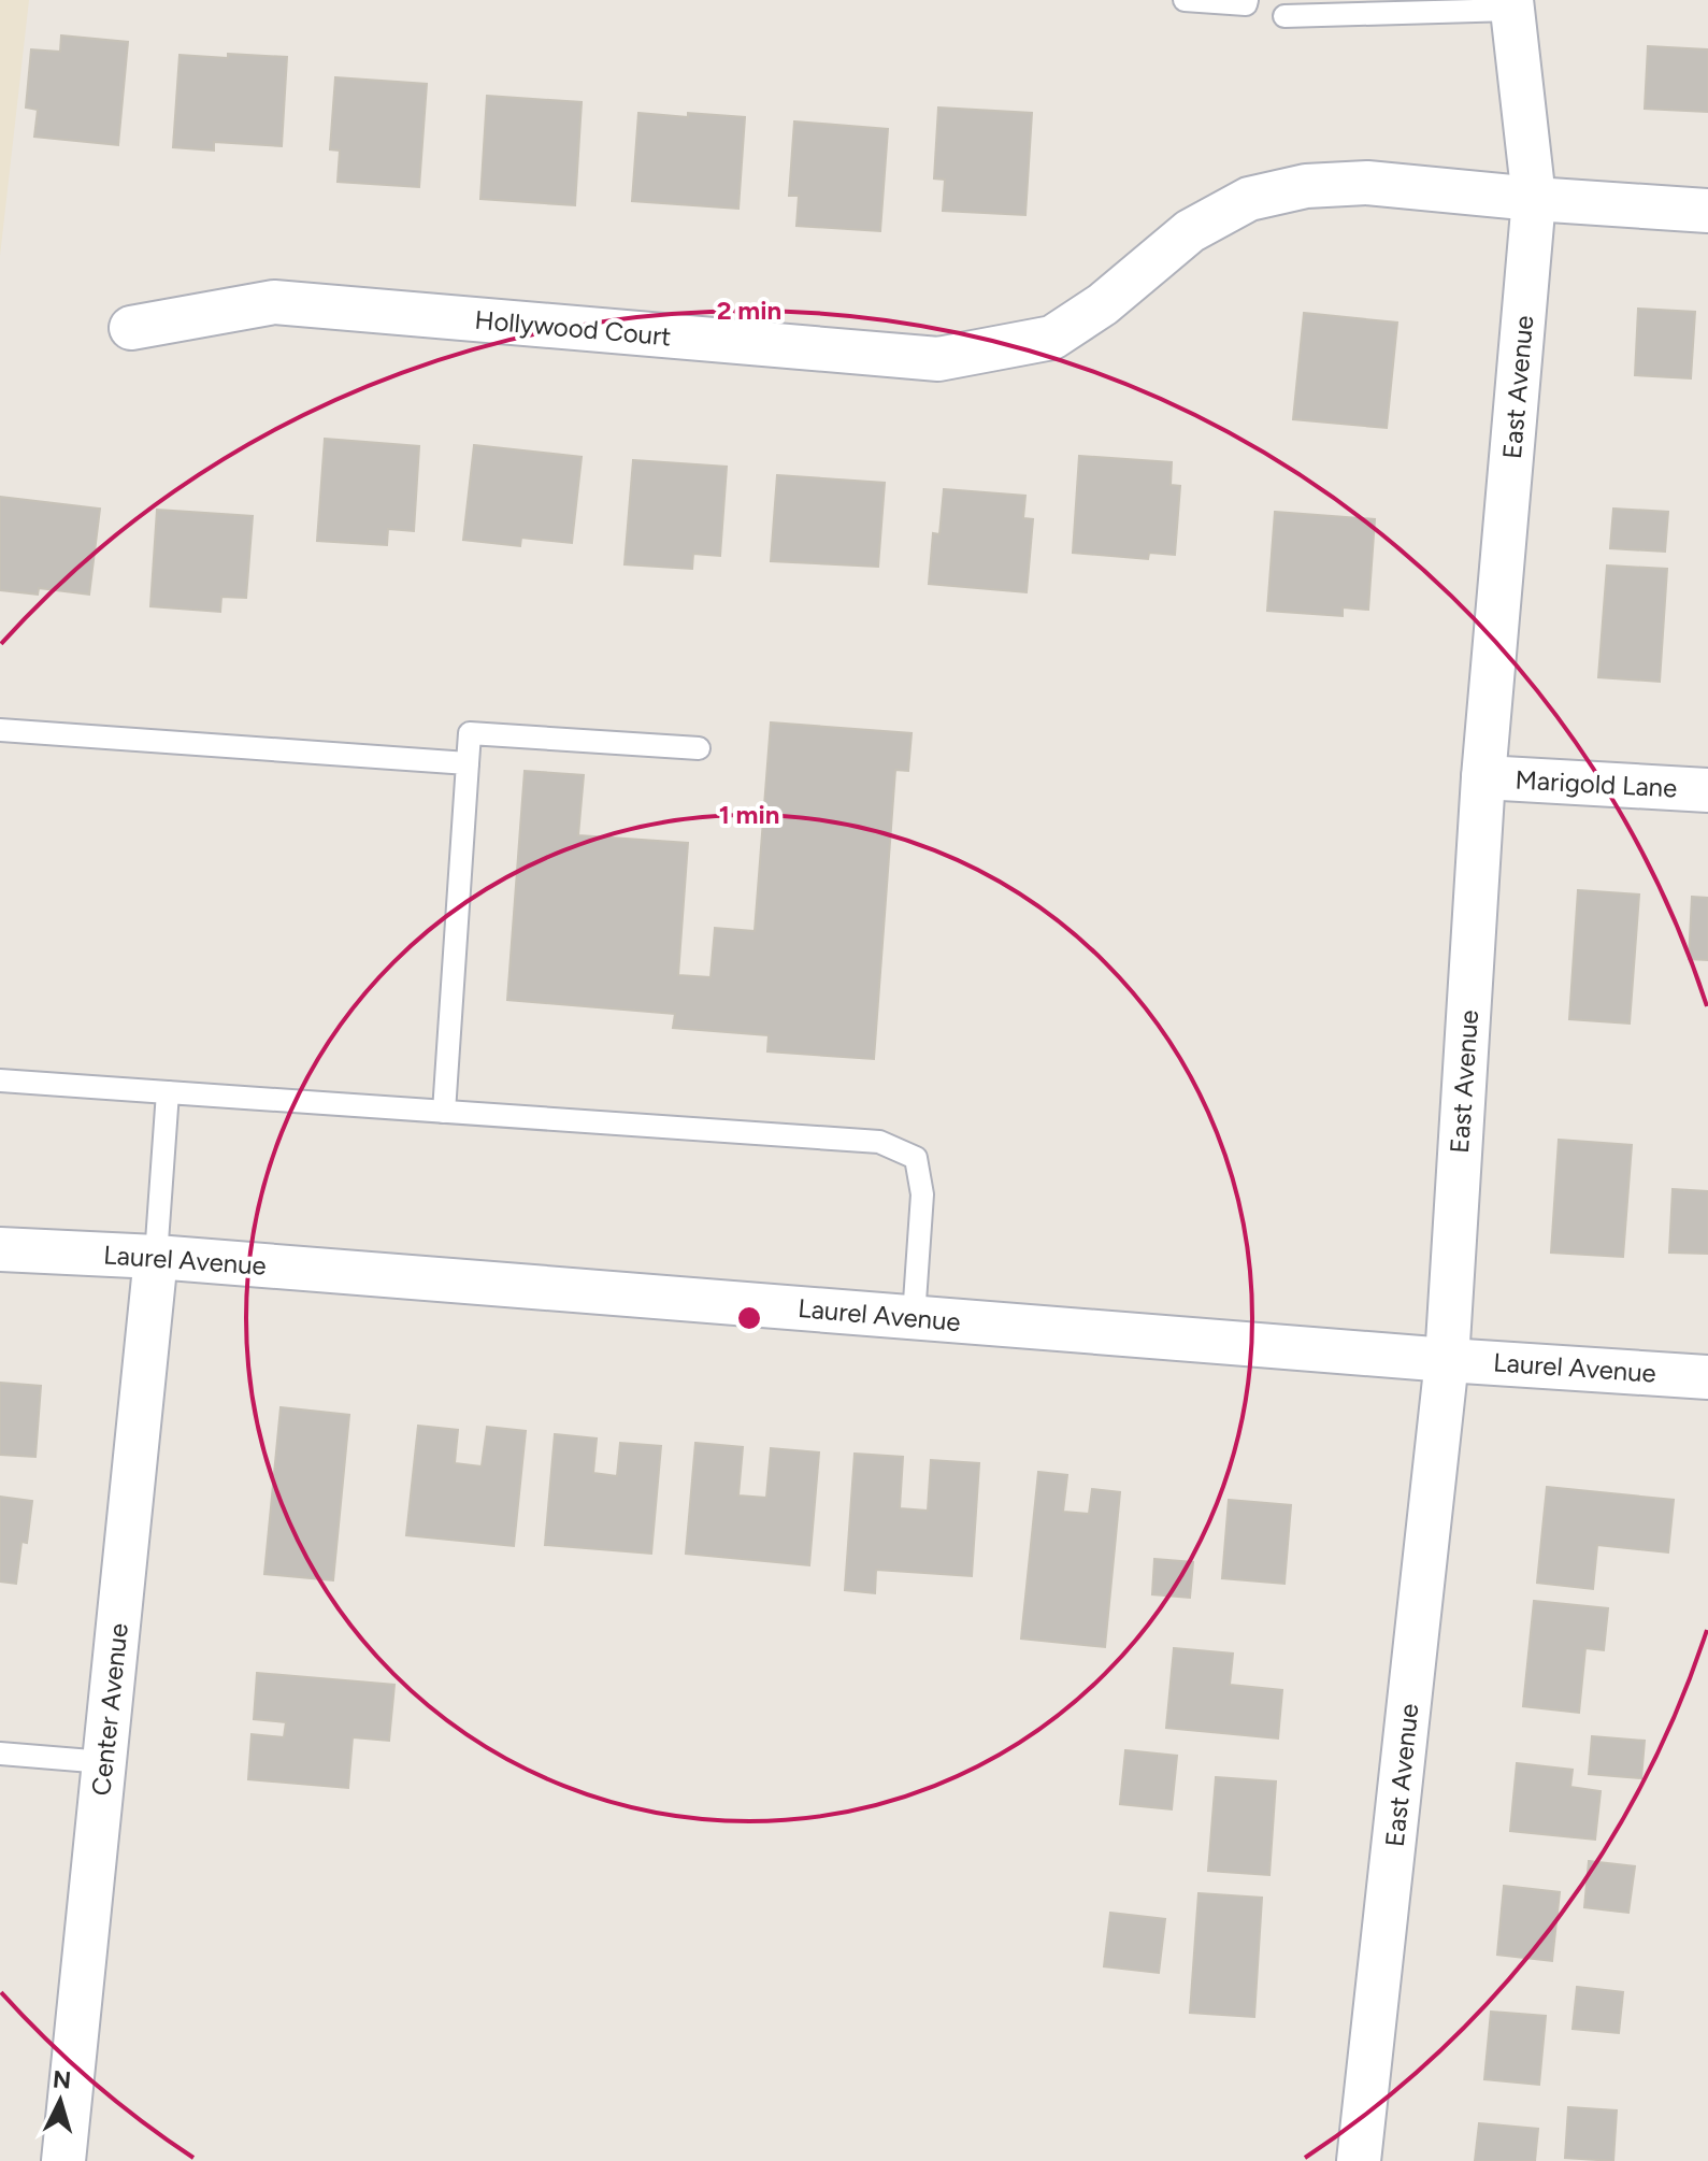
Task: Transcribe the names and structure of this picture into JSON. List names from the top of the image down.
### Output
{
  "streets": {
    "street": [
      "Hollywood Court",
      "East Avenue",
      "Marigold Lane",
      "Laurel Avenue",
      "Center Avenue"
    ]
  },
  "crossings": [
    ["Hollywood Court", "East Avenue"],
    ["East Avenue", "Marigold Lane"],
    ["East Avenue", "Laurel Avenue"],
    ["Laurel Avenue", "Center Avenue"]
  ],
  "north": "top",
  "rings": ["2 min", "1 min"]
}
